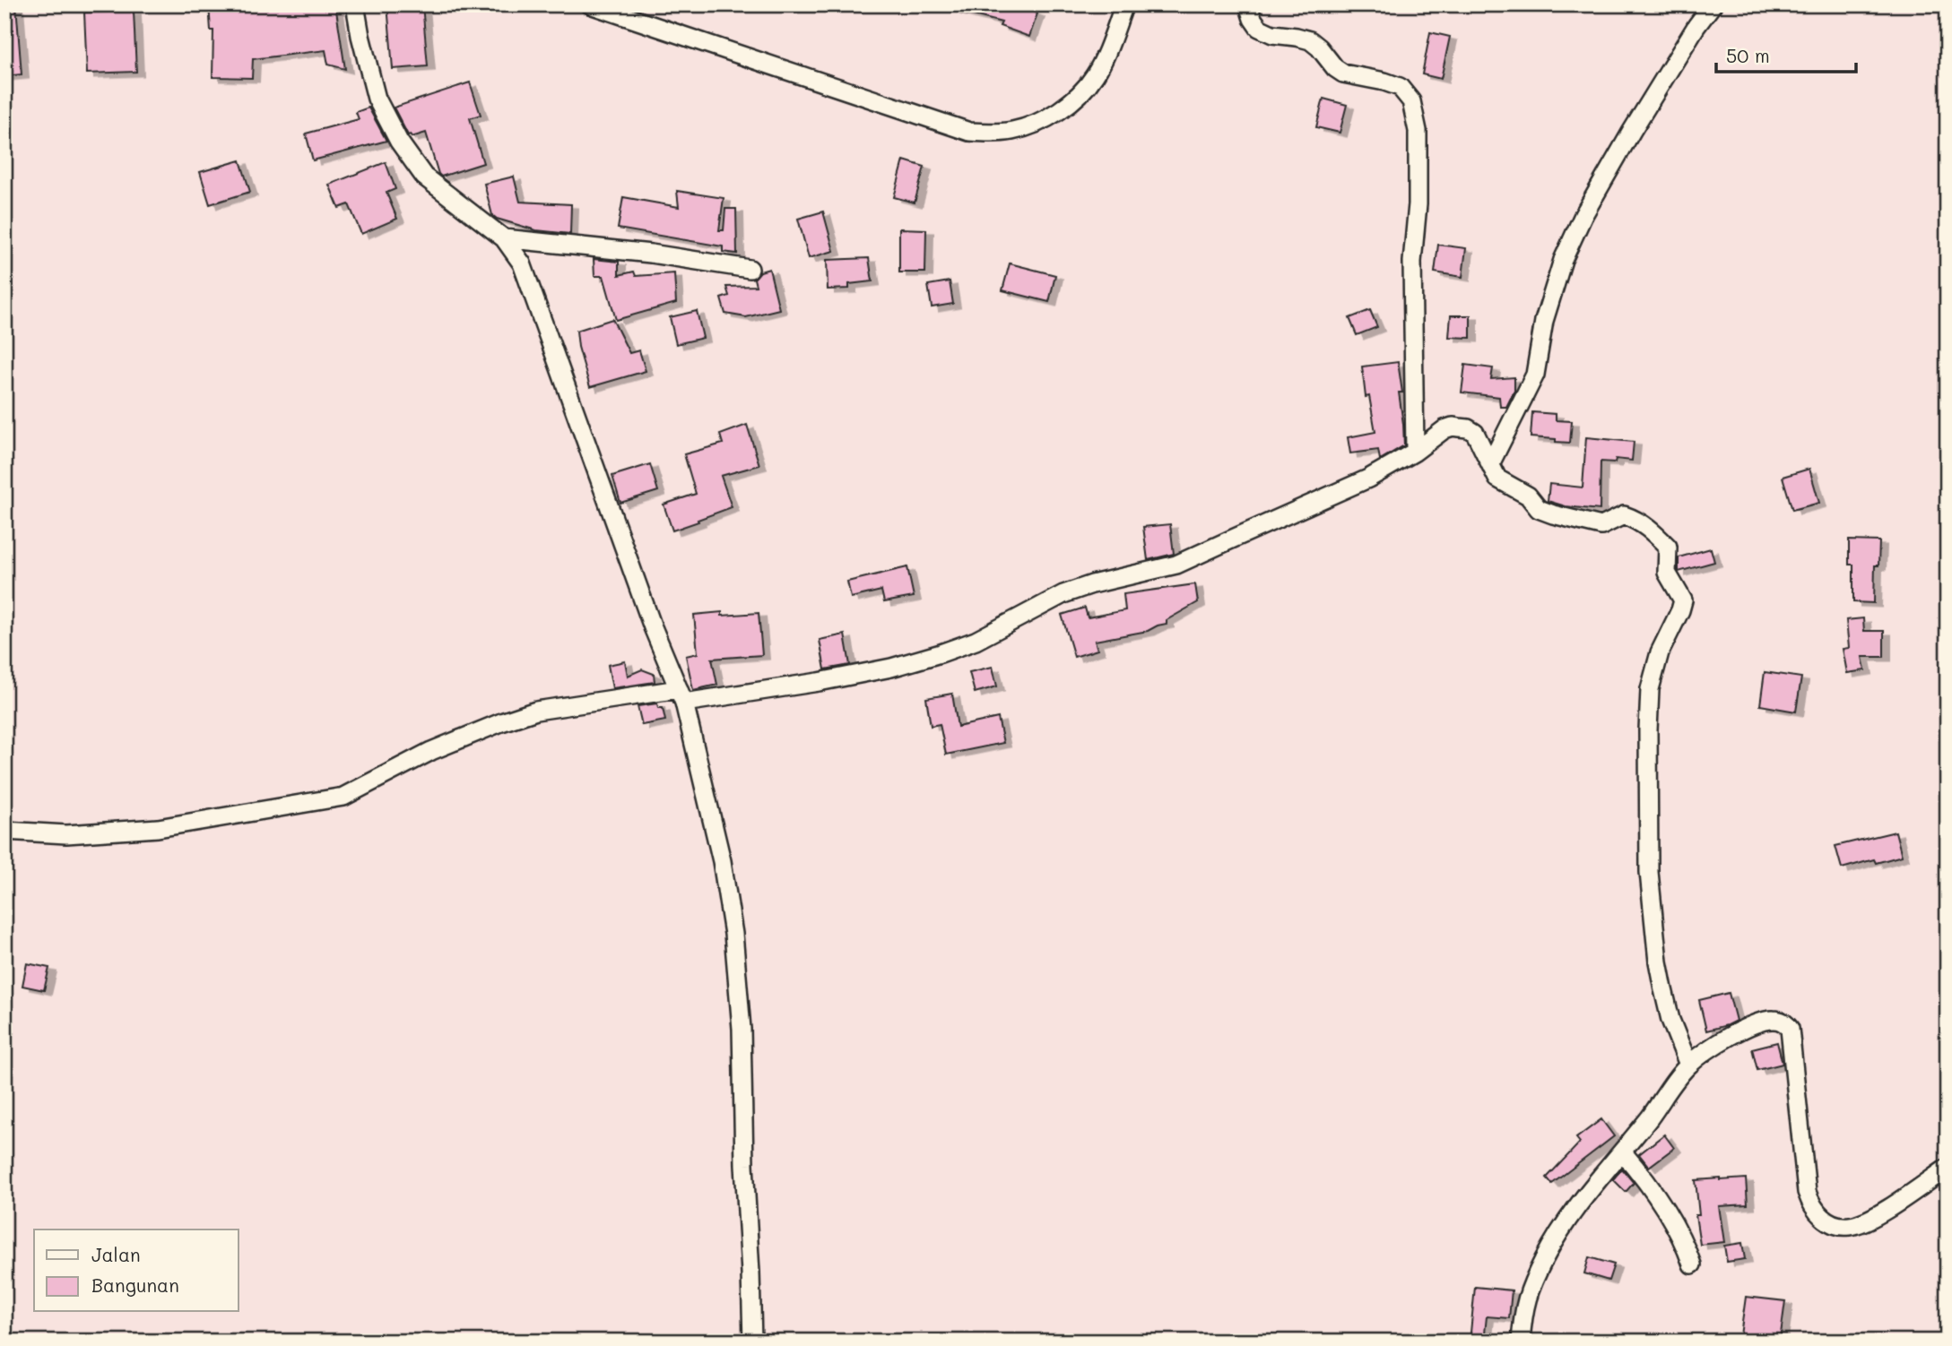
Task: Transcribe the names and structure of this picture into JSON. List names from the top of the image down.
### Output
{
  "legend": ["Jalan", "Bangunan"],
  "scale_bar": "50 m"
}
